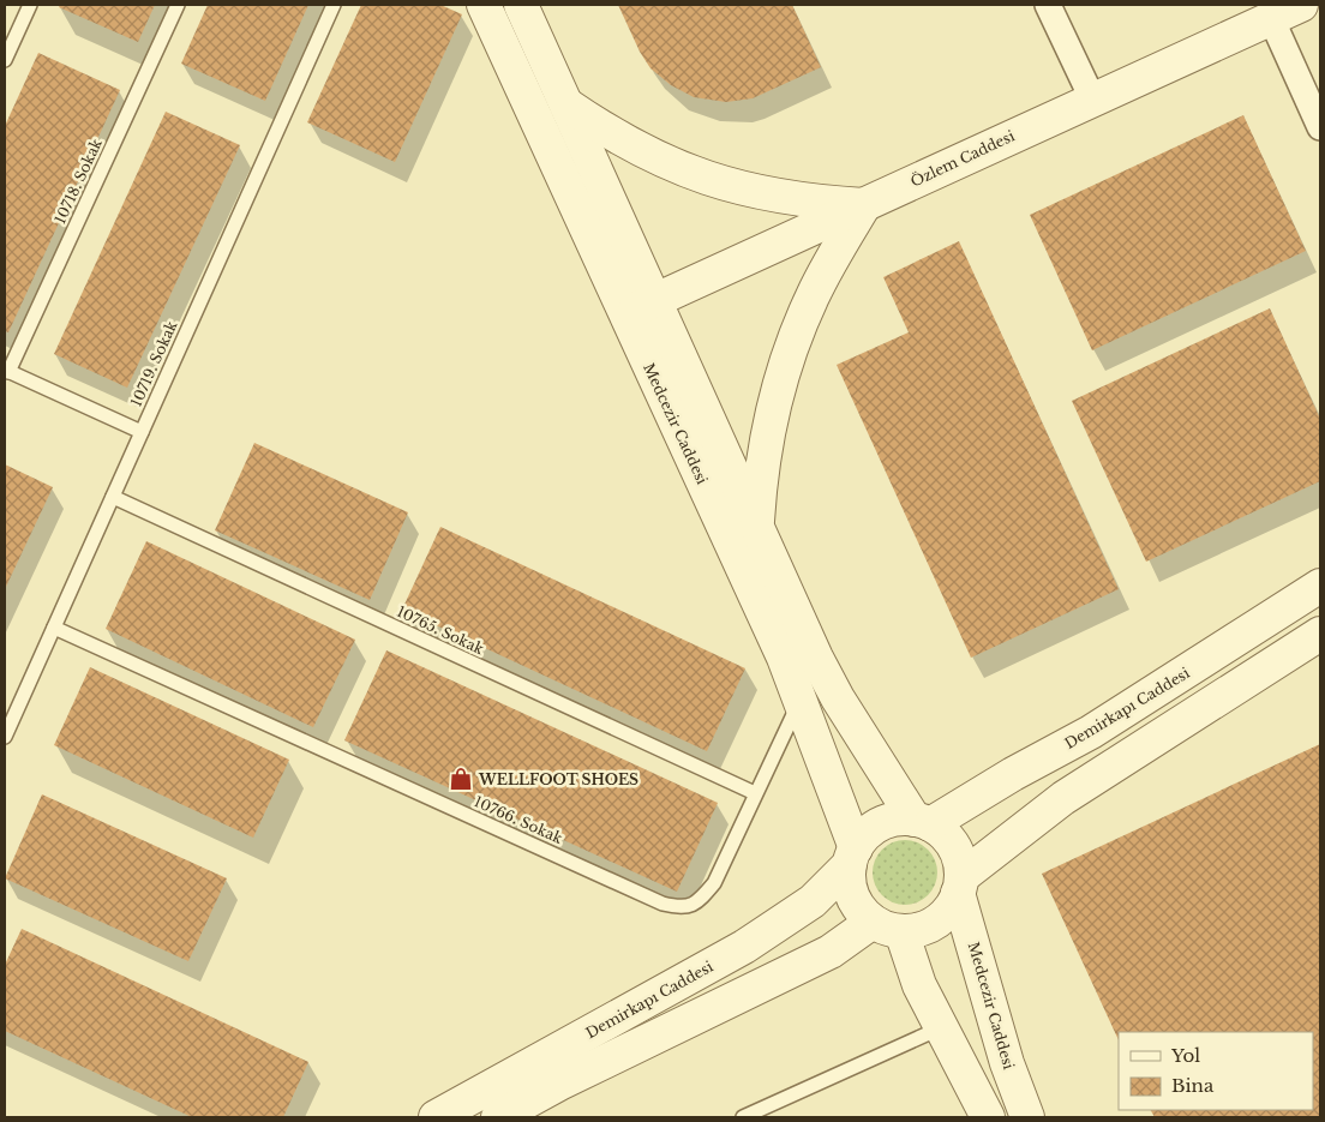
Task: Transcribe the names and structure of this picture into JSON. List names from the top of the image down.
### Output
{
  "streets": {
    "street": ["Özlem Caddesi", "Medcezir Caddesi", "Demirkapı Caddesi"],
    "lane": [
      "10718. Sokak",
      "10719. Sokak",
      "10765. Sokak",
      "10766. Sokak"
    ]
  },
  "crossings": [
    ["Özlem Caddesi", "Medcezir Caddesi"],
    ["10719. Sokak", "10765. Sokak"],
    ["10719. Sokak", "10766. Sokak"],
    ["Medcezir Caddesi", "Demirkapı Caddesi"],
    ["Medcezir Caddesi", "10766. Sokak"],
    ["10765. Sokak", "10766. Sokak"]
  ],
  "places": {
    "shop": ["WELLFOOT SHOES"]
  },
  "legend": ["Yol", "Bina"]
}
